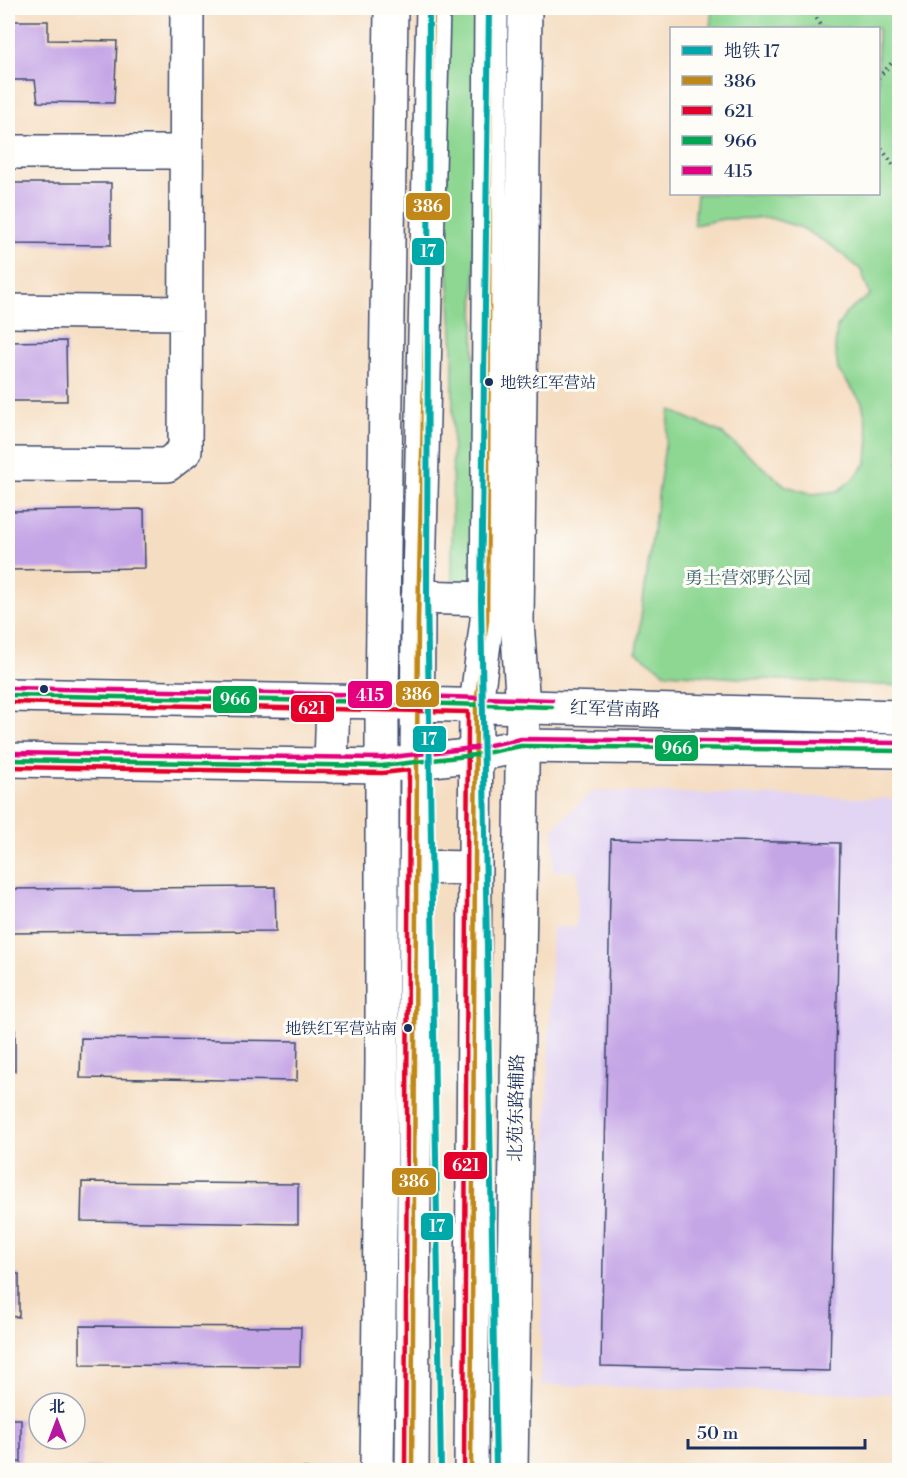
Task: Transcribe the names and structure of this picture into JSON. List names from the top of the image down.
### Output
{
  "streets": {
    "main road": ["红军营南路", "北苑东路辅路"]
  },
  "crossings": [
    ["红军营南路", "北苑东路辅路"]
  ],
  "parks": ["勇士营郊野公园"],
  "places": ["地铁红军营站", "地铁红军营站南"],
  "lines": [
    "metro line 17",
    "transit line 386",
    "transit line 415",
    "transit line 966",
    "transit line 621"
  ],
  "legend": [
    "地铁 17",
    "386",
    "621",
    "966",
    "415"
  ],
  "scale_bar": "50 m",
  "north": "top"
}
